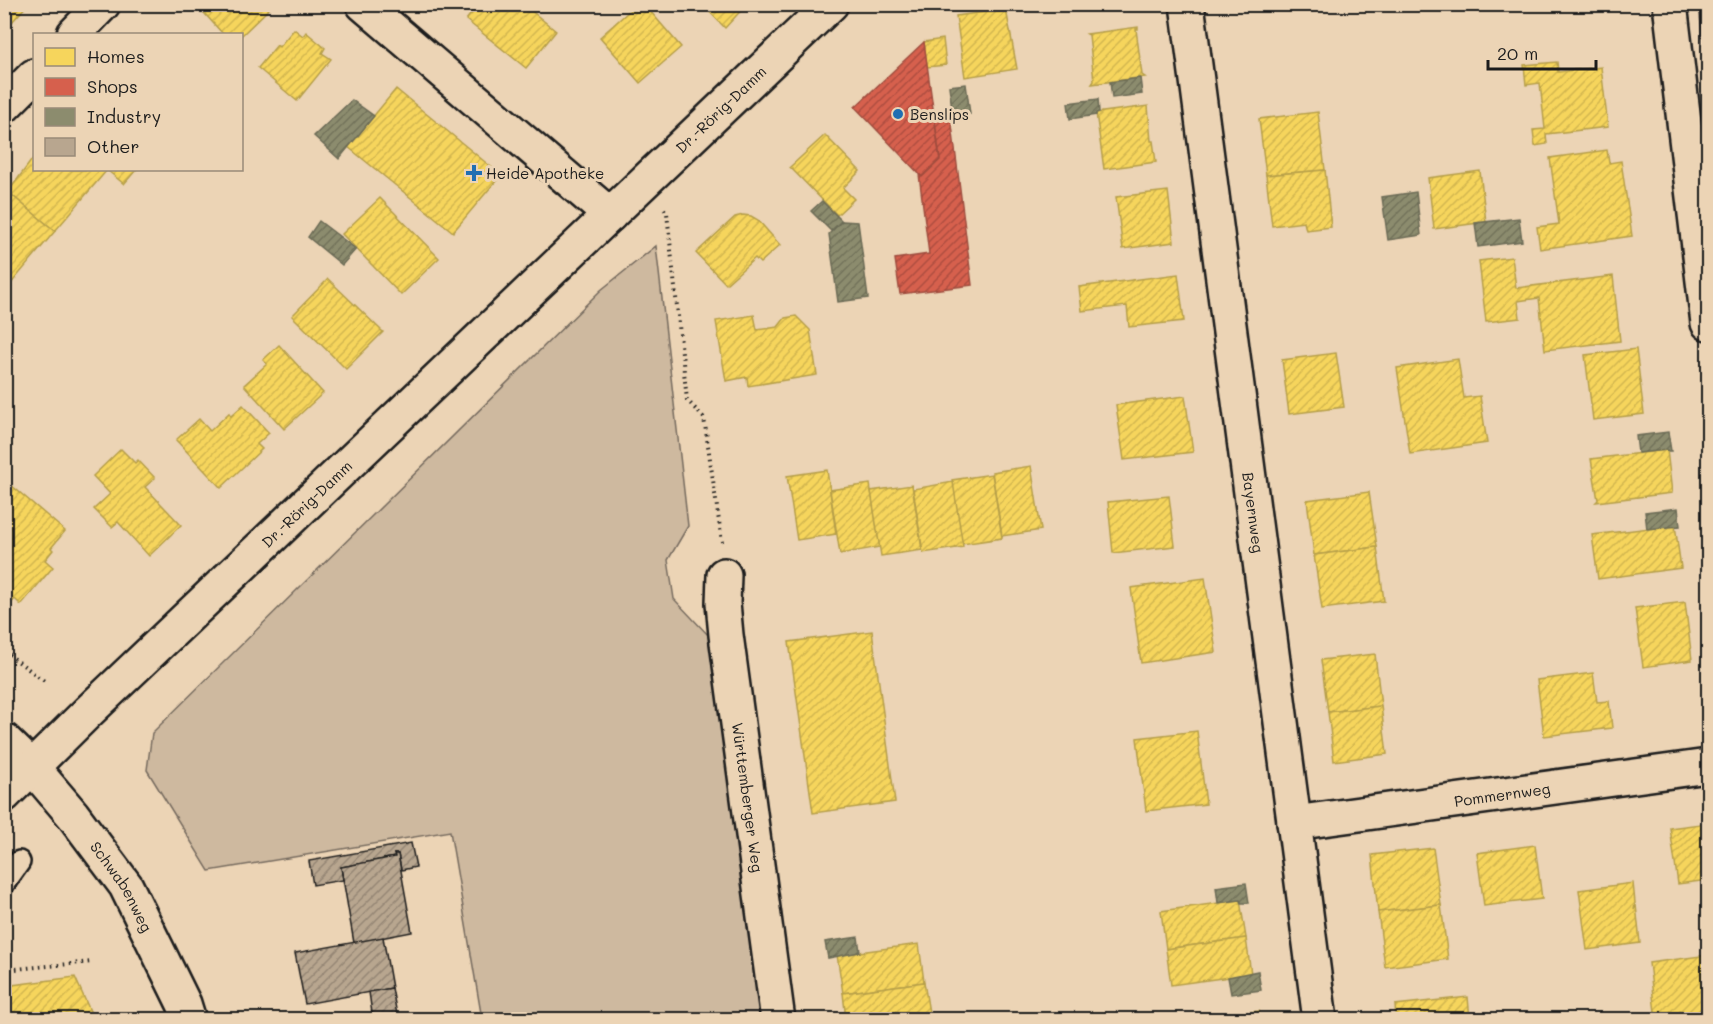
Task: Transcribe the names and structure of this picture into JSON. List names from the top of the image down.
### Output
{
  "streets": {
    "street": [
      "Dr.-Rörig-Damm",
      "Bayernweg",
      "Pommernweg",
      "Württemberger Weg",
      "Schwabenweg"
    ]
  },
  "crossings": [
    ["Dr.-Rörig-Damm", "Schwabenweg"],
    ["Bayernweg", "Pommernweg"]
  ],
  "places": {
    "other": ["Benslips"],
    "health": ["Heide Apotheke"]
  },
  "legend": [
    "Homes",
    "Shops",
    "Industry",
    "Other"
  ],
  "scale_bar": "20 m"
}
